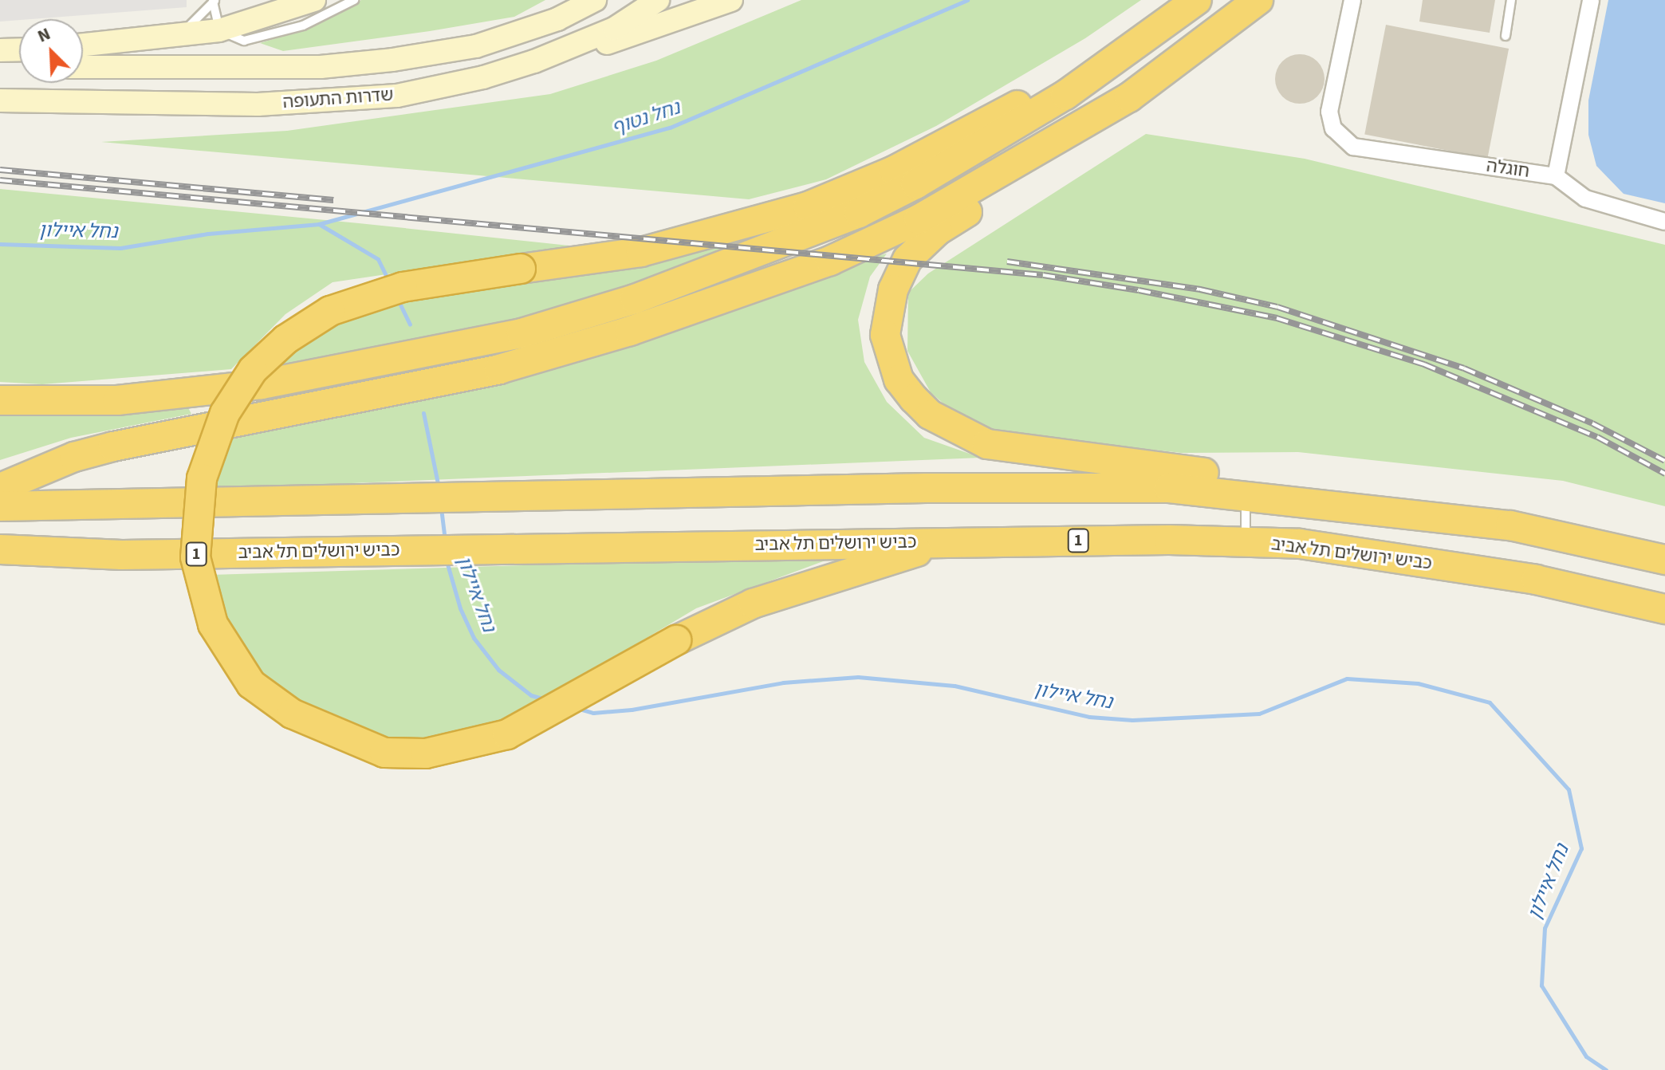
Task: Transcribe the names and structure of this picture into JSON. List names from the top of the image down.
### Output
{
  "streets": {
    "highway": ["1", "כביש ירושלים תל אביב"],
    "main road": ["שדרות התעופה"],
    "street": ["חוגלה"]
  },
  "water": ["נחל נטוף", "נחל איילון"],
  "north": "top left"
}
